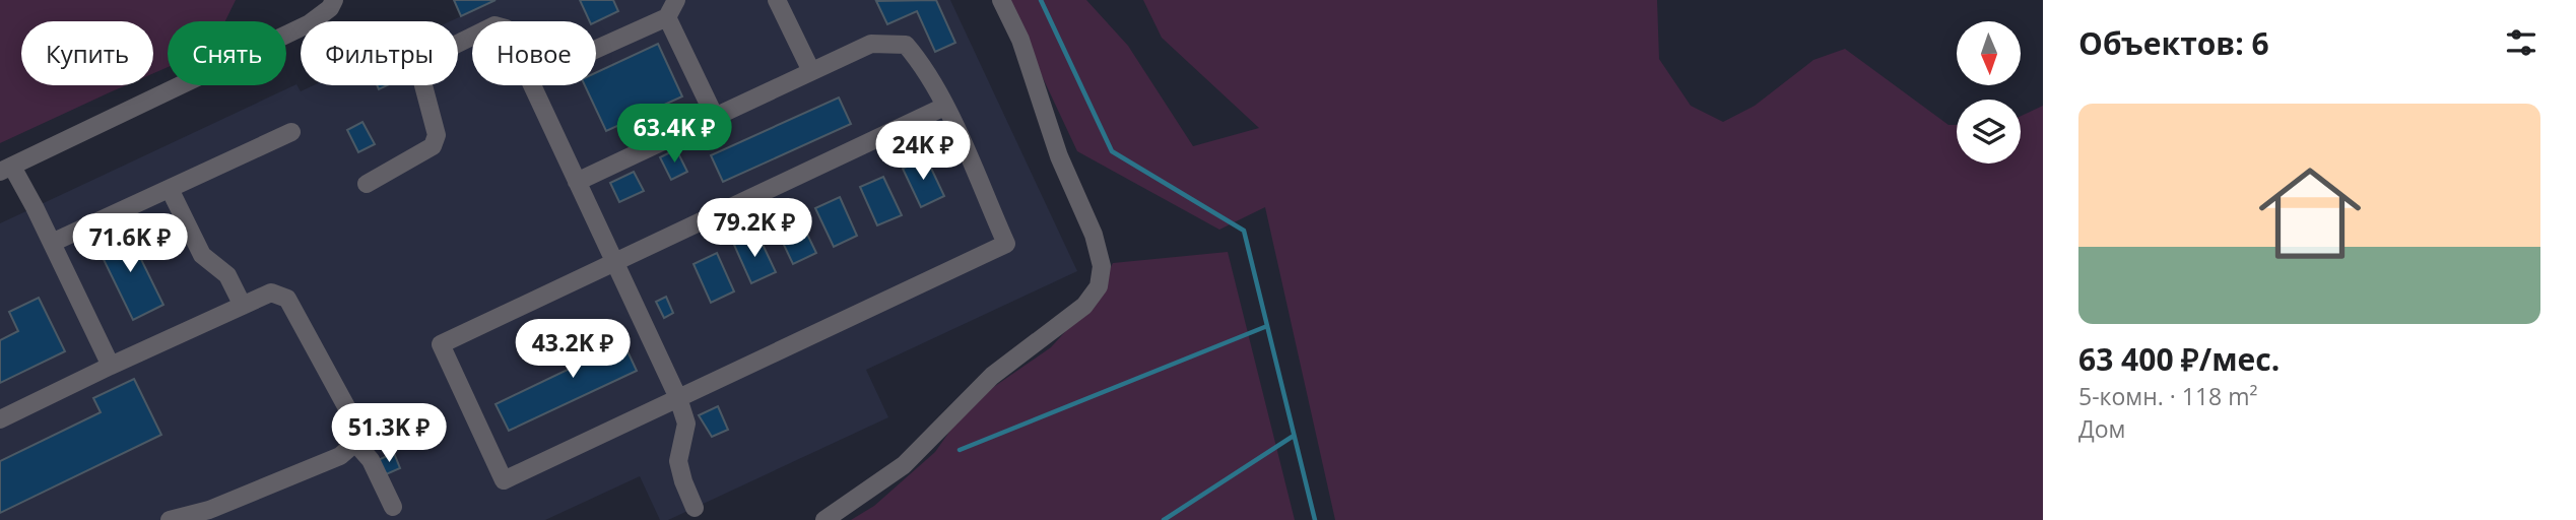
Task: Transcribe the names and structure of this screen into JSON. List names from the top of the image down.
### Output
{
  "north": "bottom",
  "page": {
    "heading": "Объектов: 6",
    "chip": [
      "Купить",
      "Снять",
      "Фильтры",
      "Новое"
    ],
    "list": [
      {
        "name": "63 400 ₽/мес.",
        "note": "5-комн. · 118 m² · Дом"
      }
    ],
    "price": [
      "63.4K ₽",
      "24K ₽",
      "79.2K ₽",
      "71.6K ₽",
      "43.2K ₽",
      "51.3K ₽"
    ]
  }
}
